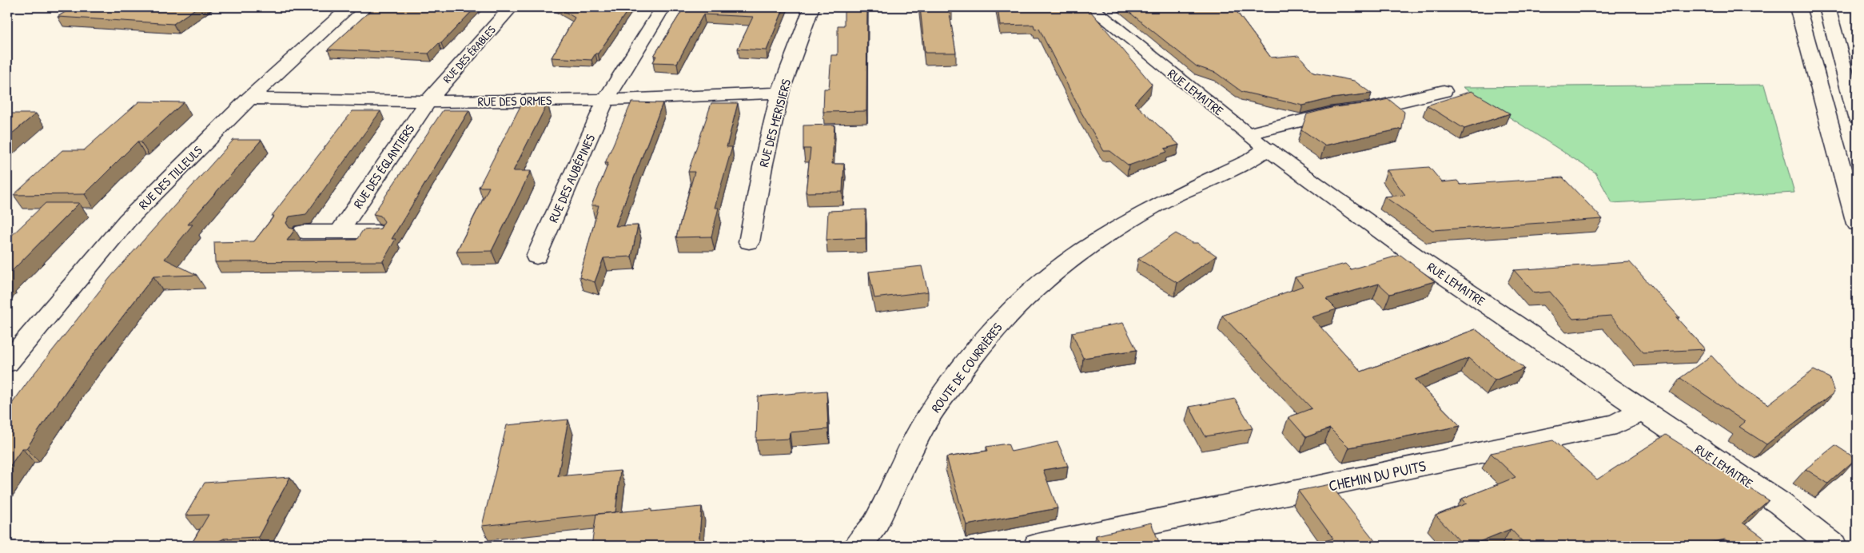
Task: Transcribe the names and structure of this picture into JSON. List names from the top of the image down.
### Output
{
  "streets": {
    "main road": [
      "RUE DES ÉRABLES",
      "RUE LEMAITRE",
      "RUE DES ORMES",
      "RUE DES MERISIERS",
      "RUE DES ÉGLANTIERS",
      "RUE DES TILLEULS",
      "RUE DES AUBÉPINES",
      "ROUTE DE COURRIÈRES",
      "CHEMIN DU PUITS"
    ]
  },
  "crossings": [
    ["RUE DES ÉRABLES", "RUE DES ORMES"],
    ["RUE DES ÉRABLES", "RUE DES ÉGLANTIERS"],
    ["RUE LEMAITRE", "ROUTE DE COURRIÈRES"],
    ["RUE LEMAITRE", "CHEMIN DU PUITS"],
    ["RUE DES ORMES", "RUE DES MERISIERS"],
    ["RUE DES ORMES", "RUE DES ÉGLANTIERS"],
    ["RUE DES ORMES", "RUE DES TILLEULS"],
    ["RUE DES ORMES", "RUE DES AUBÉPINES"]
  ]
}
